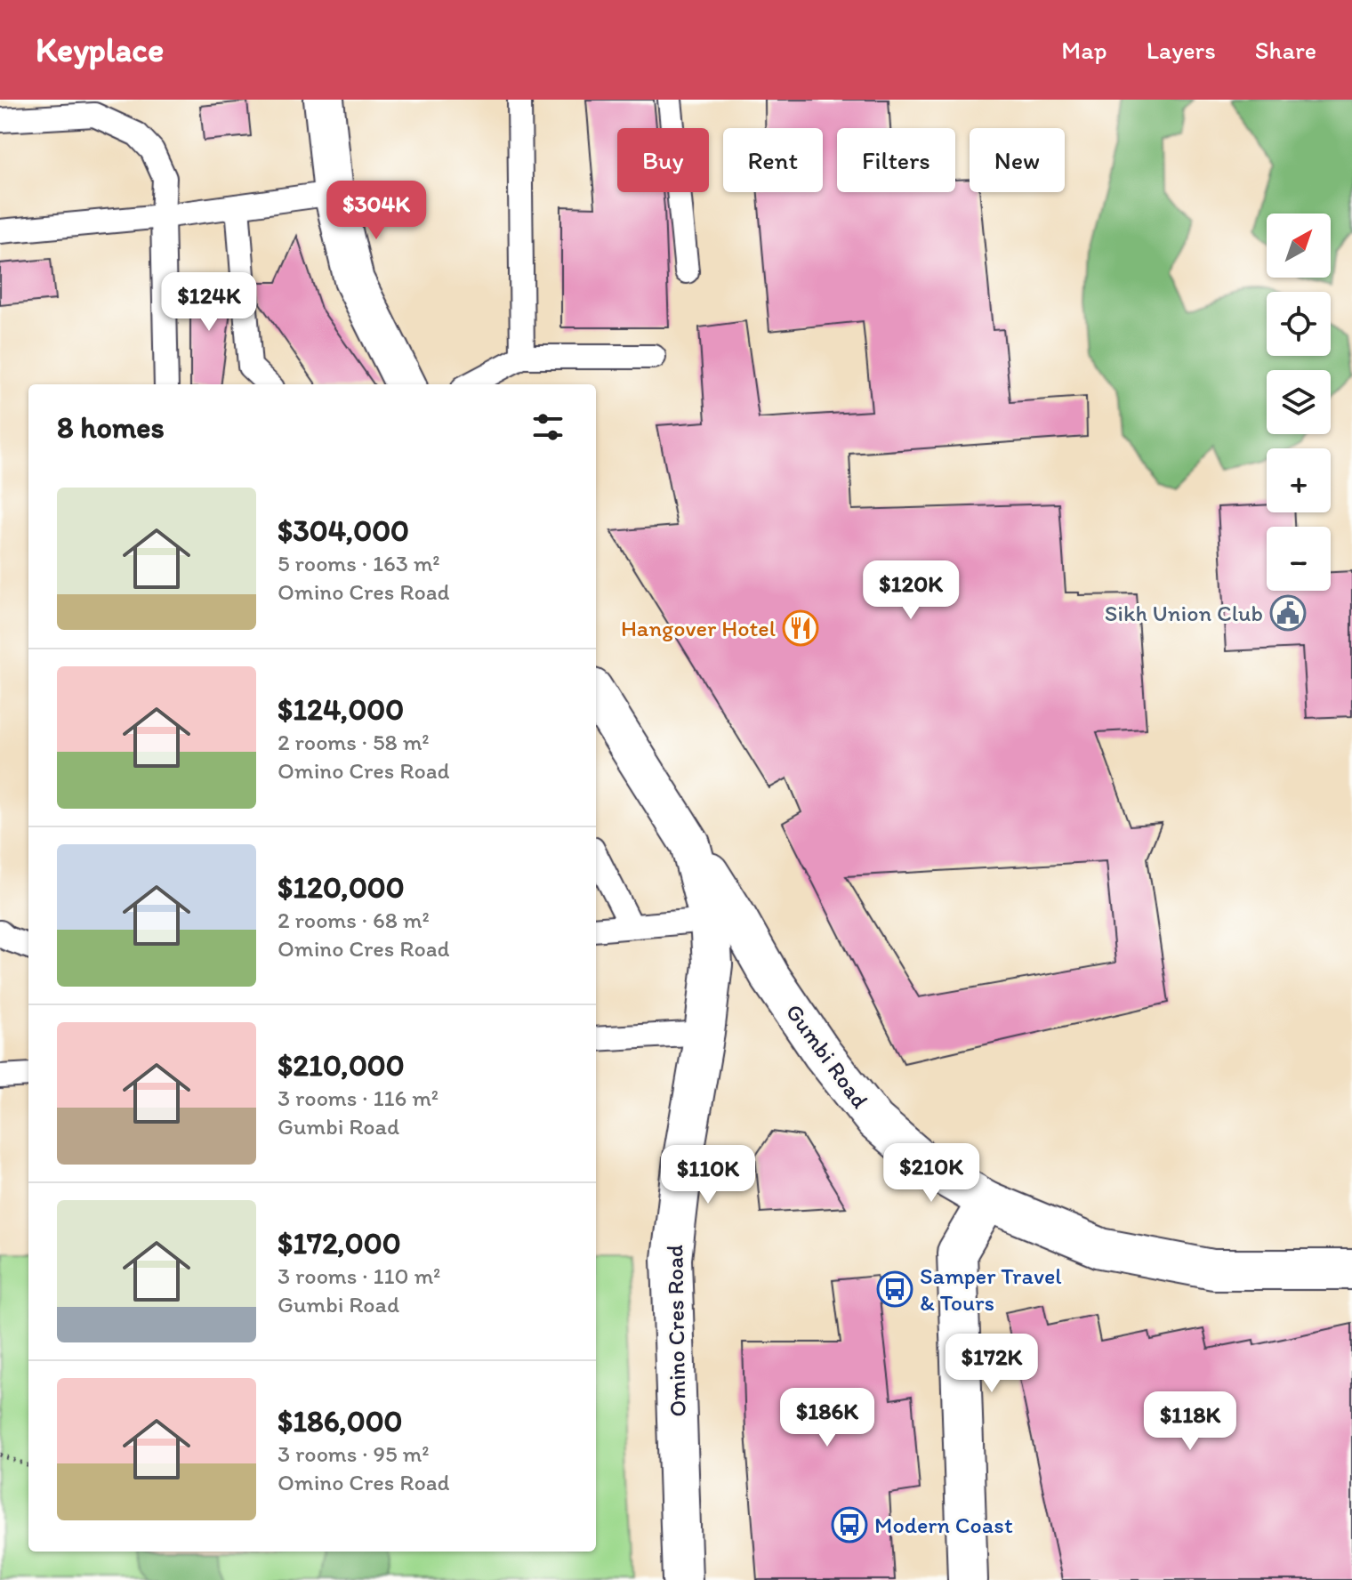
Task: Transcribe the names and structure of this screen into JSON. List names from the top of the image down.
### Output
{
  "streets": {
    "street": ["Gumbi Road", "Omino Cres Road"]
  },
  "crossings": [
    ["Gumbi Road", "Omino Cres Road"]
  ],
  "places": {
    "public building": ["Sikh Union Club"],
    "restaurant": ["Hangover Hotel"],
    "bus stop": ["Samper Travel & Tours", "Modern Coast"]
  },
  "north": "top right",
  "page": {
    "header": "Keyplace",
    "nav": ["Map", "Layers", "Share"],
    "chip": [
      "Buy",
      "Rent",
      "Filters",
      "New"
    ],
    "price": [
      "$304K",
      "$124K",
      "$120K",
      "$210K",
      "$110K",
      "$172K",
      "$186K",
      "$118K"
    ],
    "map_buttons": ["+", "−"],
    "heading": "8 homes",
    "list": [
      {
        "name": "$304,000",
        "note": "5 rooms · 163 m² · Omino Cres Road"
      },
      {
        "name": "$124,000",
        "note": "2 rooms · 58 m² · Omino Cres Road"
      },
      {
        "name": "$120,000",
        "note": "2 rooms · 68 m² · Omino Cres Road"
      },
      {
        "name": "$210,000",
        "note": "3 rooms · 116 m² · Gumbi Road"
      },
      {
        "name": "$172,000",
        "note": "3 rooms · 110 m² · Gumbi Road"
      },
      {
        "name": "$186,000",
        "note": "3 rooms · 95 m² · Omino Cres Road"
      }
    ]
  }
}
